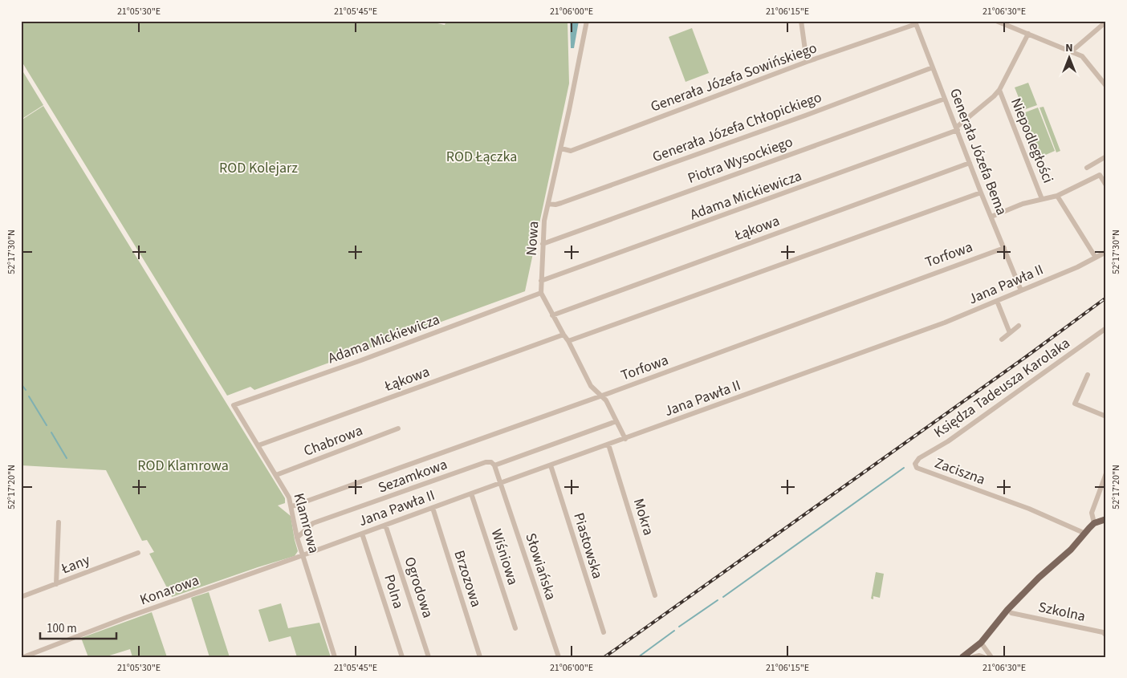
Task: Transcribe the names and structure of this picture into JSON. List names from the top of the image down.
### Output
{
  "streets": {
    "street": [
      "Generała Józefa Sowińskiego",
      "Generała Józefa Chłopickiego",
      "Niepodległości",
      "Generała Józefa Bema",
      "Piotra Wysockiego",
      "Adama Mickiewicza",
      "Łąkowa",
      "Nowa",
      "Torfowa",
      "Jana Pawła II",
      "Księdza Tadeusza Karolaka",
      "Chabrowa",
      "Zaciszna",
      "Sezamkowa",
      "Mokra",
      "Klamrowa",
      "Piastowska",
      "Wiśniowa",
      "Łany",
      "Słowiańska",
      "Brzozowa",
      "Ogrodowa",
      "Konarowa",
      "Polna",
      "Szkolna"
    ]
  },
  "crossings": [
    ["Generała Józefa Sowińskiego", "Generała Józefa Bema"],
    ["Generała Józefa Sowińskiego", "Nowa"],
    ["Generała Józefa Chłopickiego", "Generała Józefa Bema"],
    ["Generała Józefa Chłopickiego", "Nowa"],
    ["Niepodległości", "Adama Mickiewicza"],
    ["Niepodległości", "Jana Pawła II"],
    ["Generała Józefa Bema", "Piotra Wysockiego"],
    ["Generała Józefa Bema", "Adama Mickiewicza"],
    ["Generała Józefa Bema", "Łąkowa"],
    ["Generała Józefa Bema", "Torfowa"],
    ["Generała Józefa Bema", "Jana Pawła II"],
    ["Piotra Wysockiego", "Nowa"],
    ["Adama Mickiewicza", "Nowa"],
    ["Adama Mickiewicza", "Klamrowa"],
    ["Łąkowa", "Nowa"],
    ["Łąkowa", "Klamrowa"],
    ["Nowa", "Torfowa"],
    ["Nowa", "Jana Pawła II"],
    ["Nowa", "Sezamkowa"],
    ["Torfowa", "Klamrowa"],
    ["Jana Pawła II", "Mokra"],
    ["Jana Pawła II", "Klamrowa"],
    ["Jana Pawła II", "Piastowska"],
    ["Jana Pawła II", "Wiśniowa"],
    ["Jana Pawła II", "Słowiańska"],
    ["Jana Pawła II", "Brzozowa"],
    ["Jana Pawła II", "Ogrodowa"],
    ["Jana Pawła II", "Konarowa"],
    ["Jana Pawła II", "Polna"],
    ["Księdza Tadeusza Karolaka", "Zaciszna"],
    ["Chabrowa", "Klamrowa"],
    ["Sezamkowa", "Klamrowa"],
    ["Klamrowa", "Konarowa"]
  ],
  "parks": ["ROD Łączka", "ROD Kolejarz", "ROD Klamrowa"],
  "scale_bar": "100 m",
  "north": "top",
  "coordinates": [
    "21°05'30\"E",
    "21°05'45\"E",
    "21°06'00\"E",
    "21°06'15\"E",
    "21°06'30\"E",
    "52°17'30\"N",
    "52°17'20\"N"
  ]
}
